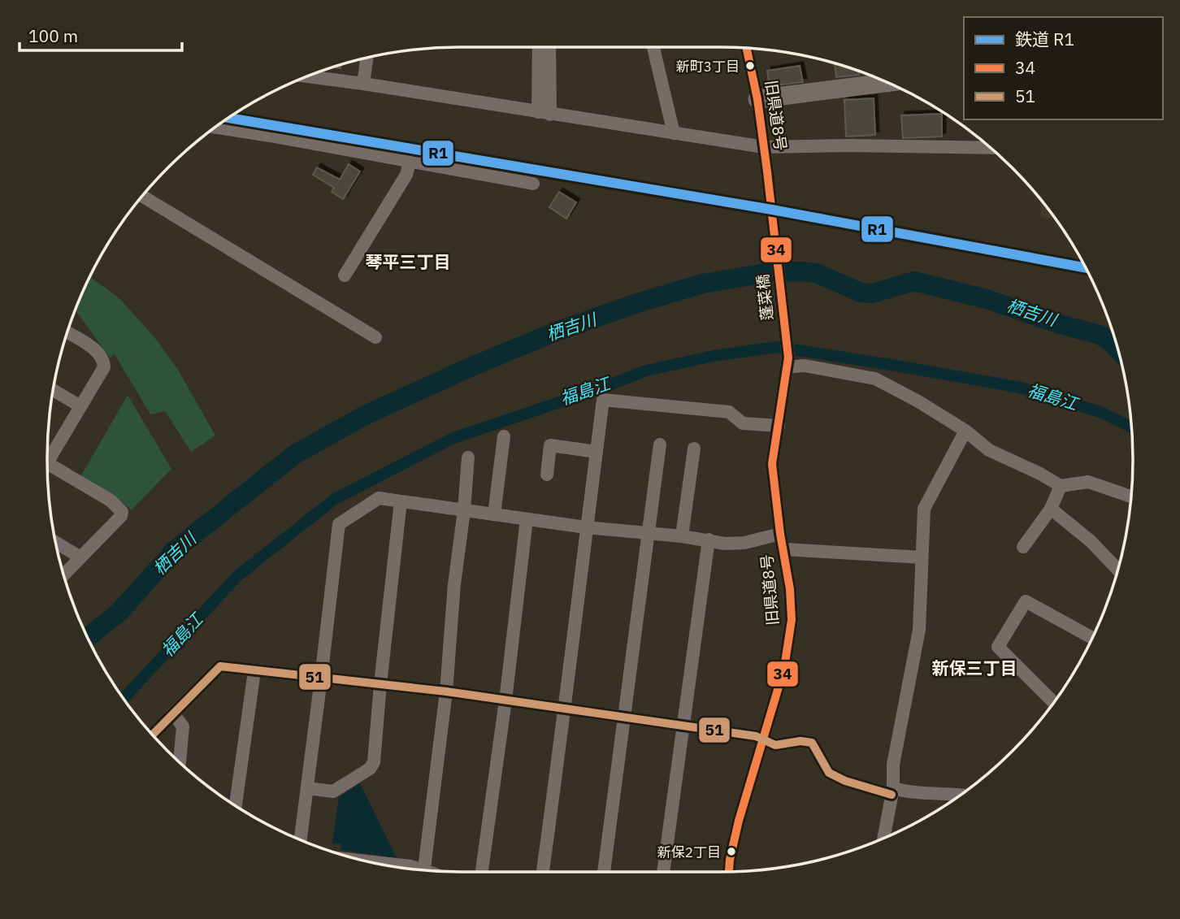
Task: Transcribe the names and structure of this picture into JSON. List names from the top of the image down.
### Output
{
  "streets": {
    "street": ["旧県道8号", "蓬菜橋"]
  },
  "crossings": [
    ["旧県道8号", "蓬菜橋"]
  ],
  "districts": ["琴平三丁目", "新保三丁目"],
  "water": ["栖吉川", "福島江"],
  "places": ["新町3丁目", "新保2丁目"],
  "lines": ["transit line 34", "rail line R1", "transit line 51"],
  "legend": ["鉄道 R1", "34", "51"],
  "scale_bar": "100 m"
}
